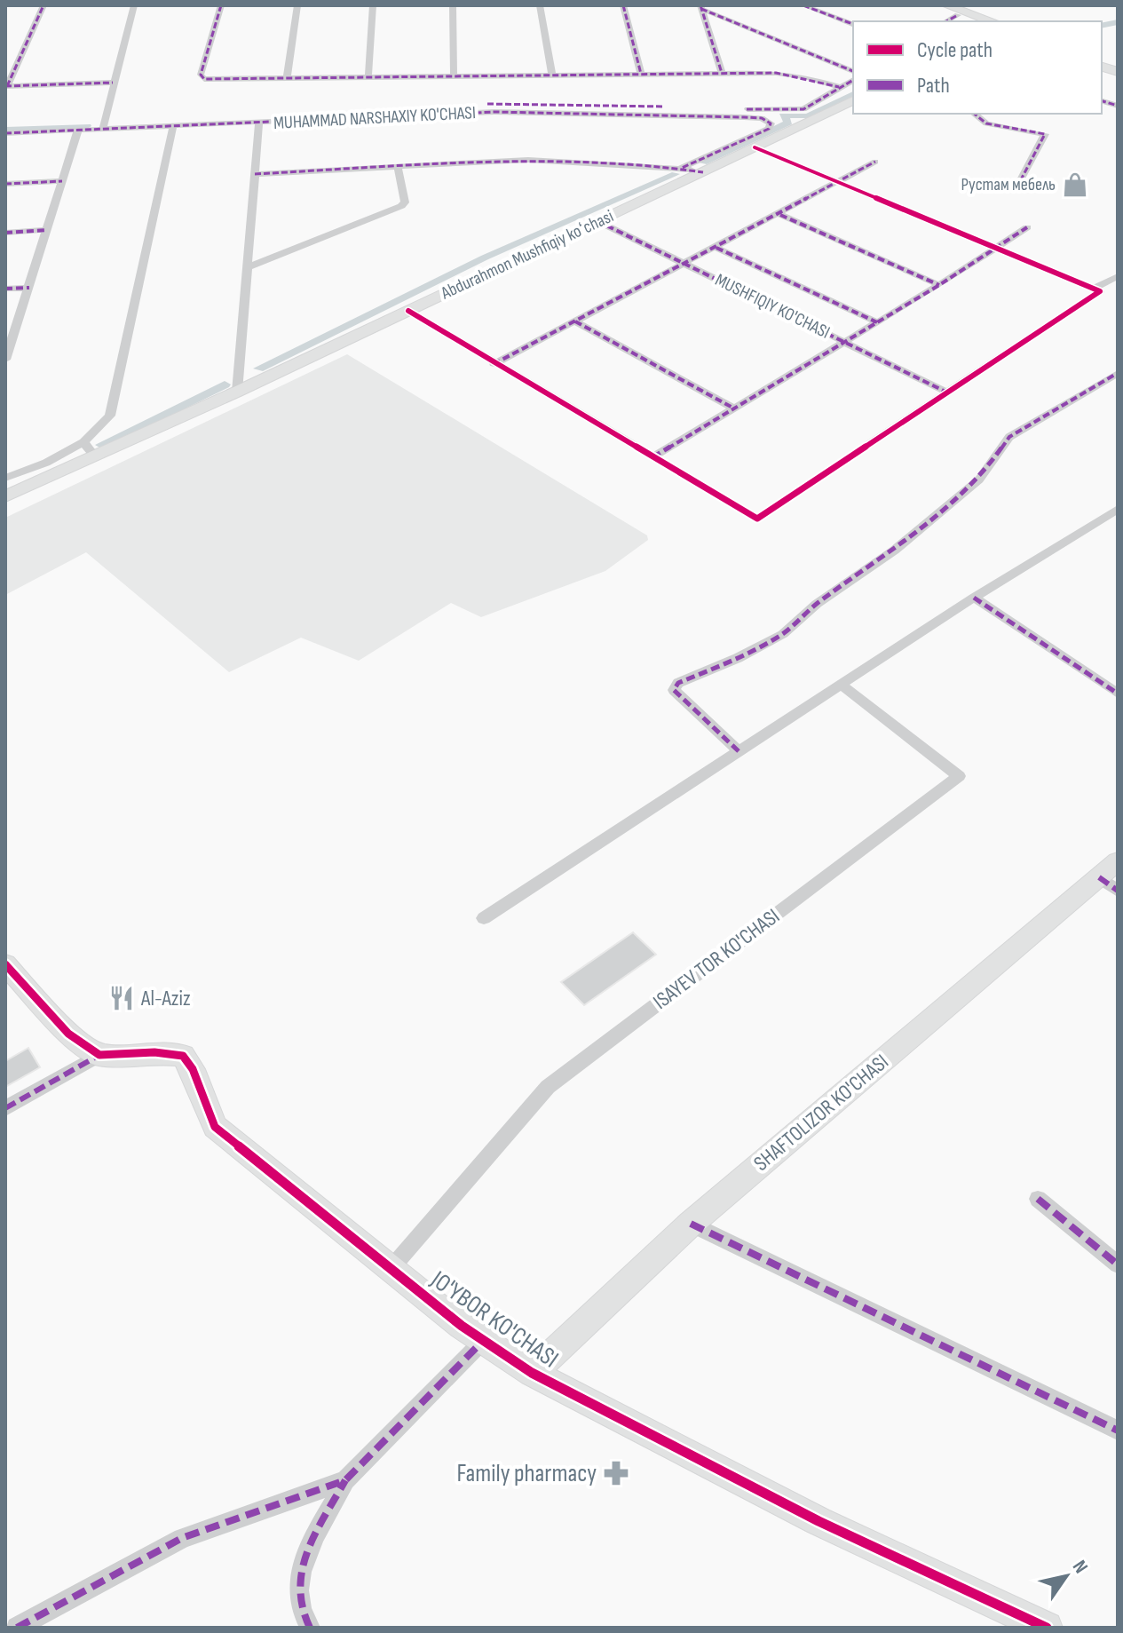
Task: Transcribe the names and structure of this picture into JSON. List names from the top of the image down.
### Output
{
  "streets": {
    "street": [
      "MUHAMMAD NARSHAXIY KO'CHASI",
      "Abdurahmon Mushfiqiy koʻchasi",
      "MUSHFIQIY KO'CHASI",
      "ISAYEV TOR KO'CHASI",
      "SHAFTOLIZOR KO'CHASI",
      "JO'YBOR KO'CHASI"
    ]
  },
  "crossings": [
    ["Abdurahmon Mushfiqiy koʻchasi", "MUSHFIQIY KO'CHASI"],
    ["ISAYEV TOR KO'CHASI", "JO'YBOR KO'CHASI"],
    ["SHAFTOLIZOR KO'CHASI", "JO'YBOR KO'CHASI"]
  ],
  "places": {
    "shop": ["Рустам мебель"],
    "restaurant": ["Al-Aziz"],
    "pharmacy": ["Family pharmacy"]
  },
  "legend": ["Cycle path", "Path"],
  "north": "top right"
}
